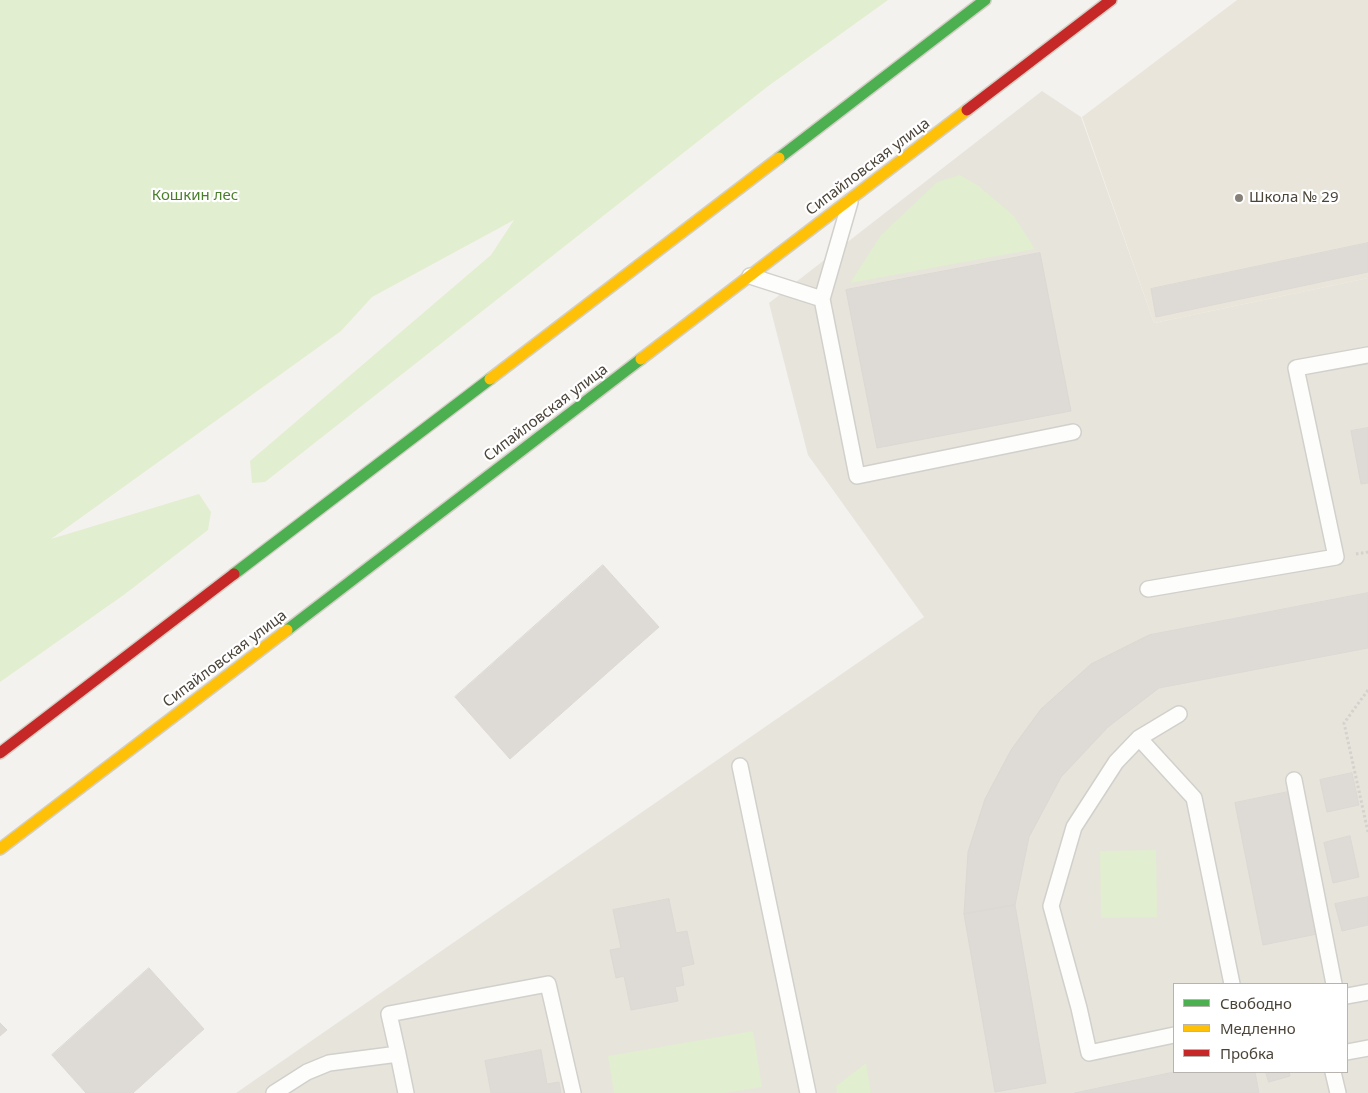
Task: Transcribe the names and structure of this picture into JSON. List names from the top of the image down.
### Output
{
  "streets": {
    "main road": ["Сипайловская улица"]
  },
  "parks": ["Кошкин лес"],
  "places": ["Школа № 29"],
  "legend": ["Свободно", "Медленно", "Пробка"]
}
